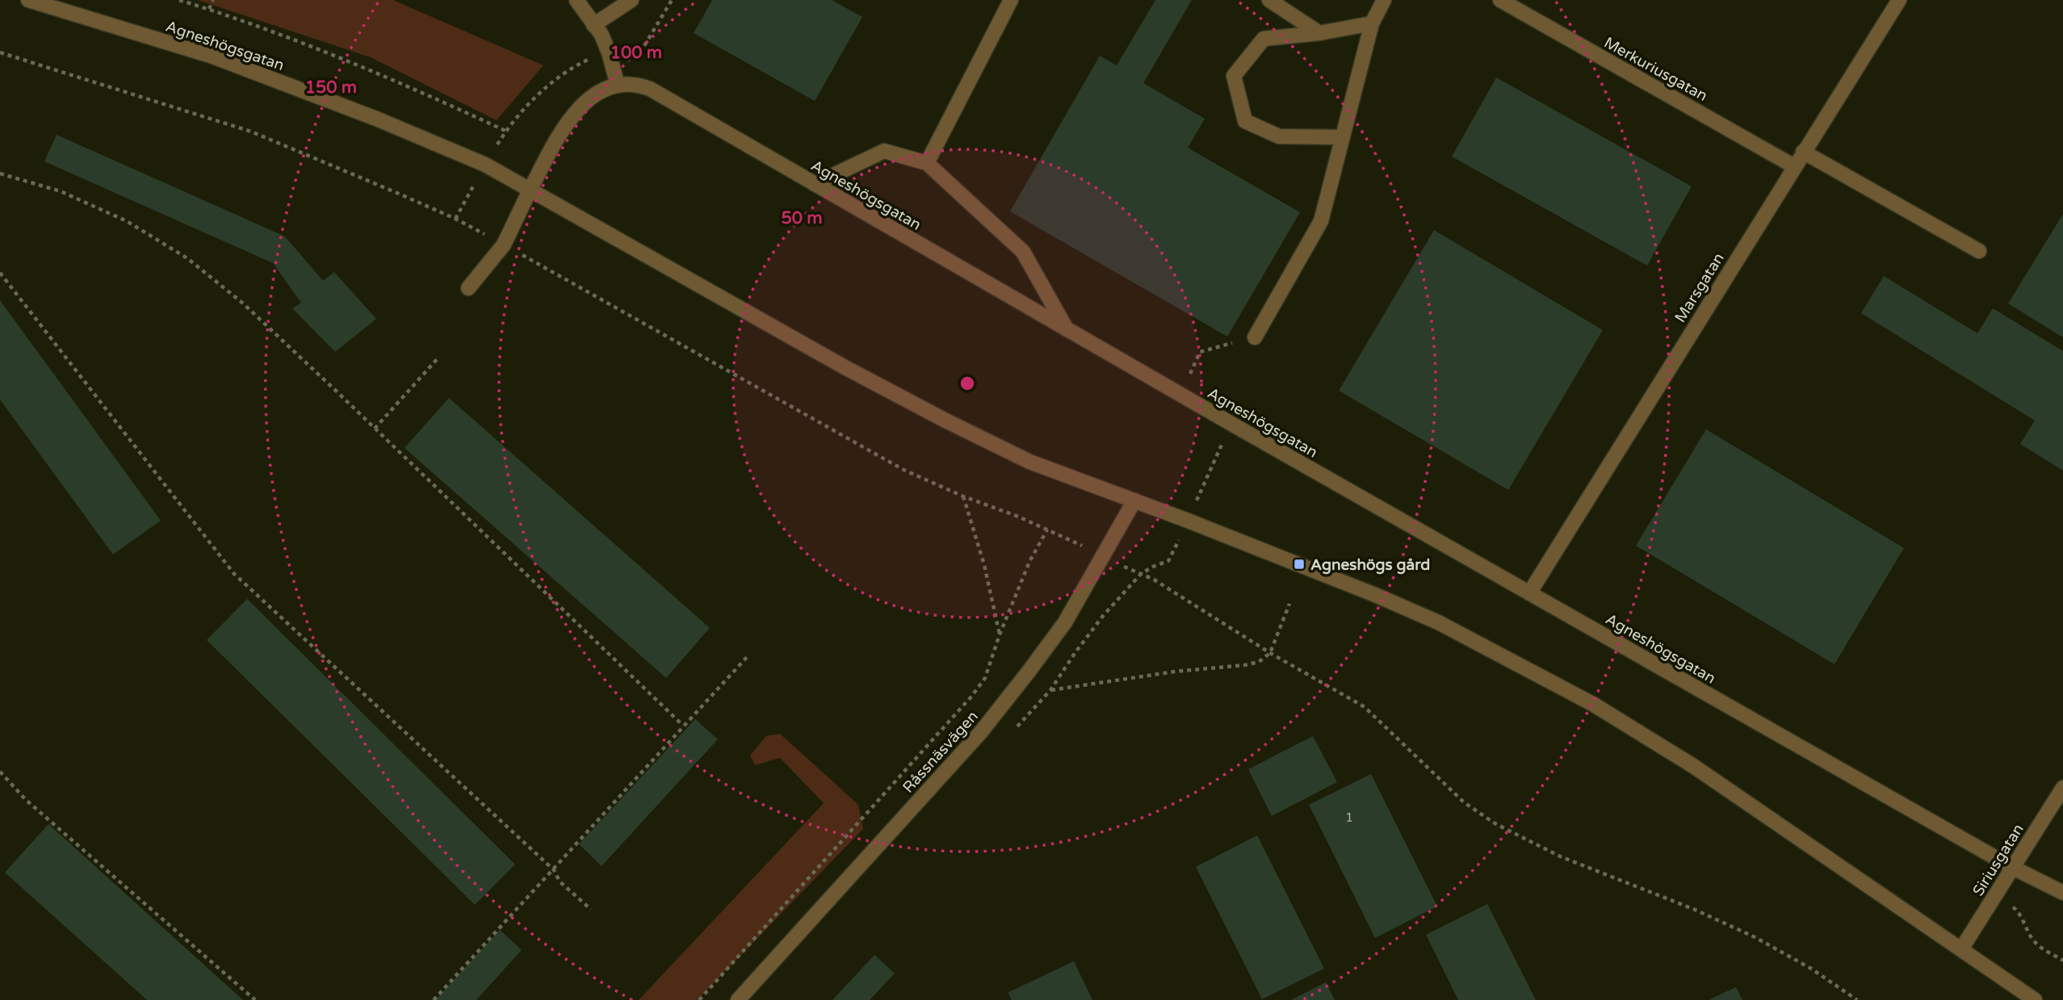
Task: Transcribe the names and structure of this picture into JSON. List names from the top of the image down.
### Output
{
  "streets": {
    "street": [
      "Agneshögsgatan",
      "Merkuriusgatan",
      "Marsgatan",
      "Råssnäsvägen",
      "Siriusgatan"
    ]
  },
  "crossings": [
    ["Agneshögsgatan", "Marsgatan"],
    ["Agneshögsgatan", "Råssnäsvägen"],
    ["Agneshögsgatan", "Siriusgatan"],
    ["Merkuriusgatan", "Marsgatan"]
  ],
  "places": {
    "transit": ["Agneshögs gård"]
  },
  "house_numbers": ["1"],
  "rings": ["100 m", "150 m", "50 m"]
}
